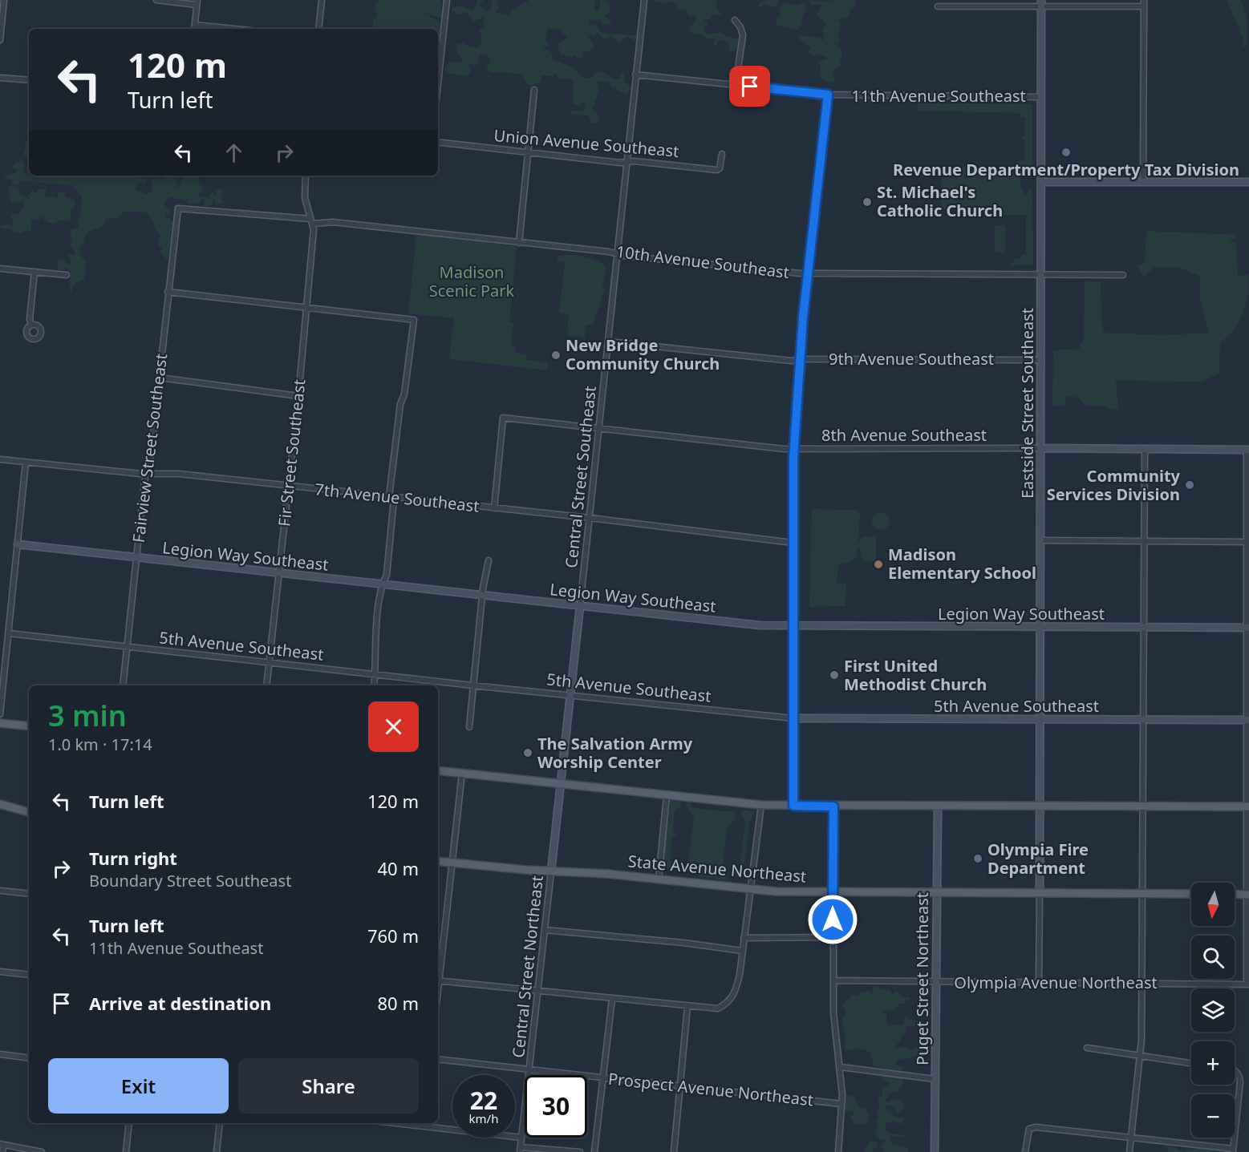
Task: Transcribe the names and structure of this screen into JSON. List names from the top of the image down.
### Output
{
  "streets": {
    "main road": ["State Avenue Northeast"],
    "street": [
      "11th Avenue Southeast",
      "Union Avenue Southeast",
      "10th Avenue Southeast",
      "9th Avenue Southeast",
      "Eastside Street Southeast",
      "8th Avenue Southeast",
      "Fairview Street Southeast",
      "Fir Street Southeast",
      "Central Street Southeast",
      "7th Avenue Southeast",
      "Legion Way Southeast",
      "5th Avenue Southeast",
      "Central Street Northeast",
      "Puget Street Northeast",
      "Olympia Avenue Northeast",
      "Prospect Avenue Northeast"
    ]
  },
  "crossings": [
    ["11th Avenue Southeast", "Eastside Street Southeast"],
    ["11th Avenue Southeast", "Central Street Southeast"],
    ["Union Avenue Southeast", "Central Street Southeast"],
    ["10th Avenue Southeast", "Eastside Street Southeast"],
    ["10th Avenue Southeast", "Fairview Street Southeast"],
    ["10th Avenue Southeast", "Fir Street Southeast"],
    ["10th Avenue Southeast", "Central Street Southeast"],
    ["9th Avenue Southeast", "Eastside Street Southeast"],
    ["9th Avenue Southeast", "Central Street Southeast"],
    ["Eastside Street Southeast", "8th Avenue Southeast"],
    ["Eastside Street Southeast", "Legion Way Southeast"],
    ["Eastside Street Southeast", "5th Avenue Southeast"],
    ["Eastside Street Southeast", "State Avenue Northeast"],
    ["8th Avenue Southeast", "Central Street Southeast"],
    ["8th Avenue Southeast", "7th Avenue Southeast"],
    ["Fairview Street Southeast", "Fir Street Southeast"],
    ["Fairview Street Southeast", "7th Avenue Southeast"],
    ["Fairview Street Southeast", "Legion Way Southeast"],
    ["Fairview Street Southeast", "5th Avenue Southeast"],
    ["Fir Street Southeast", "7th Avenue Southeast"],
    ["Fir Street Southeast", "Legion Way Southeast"],
    ["Fir Street Southeast", "5th Avenue Southeast"],
    ["Central Street Southeast", "7th Avenue Southeast"],
    ["Central Street Southeast", "Legion Way Southeast"],
    ["Central Street Southeast", "5th Avenue Southeast"],
    ["Central Street Southeast", "Central Street Northeast"],
    ["State Avenue Northeast", "Central Street Northeast"],
    ["State Avenue Northeast", "Puget Street Northeast"],
    ["Central Street Northeast", "Prospect Avenue Northeast"],
    ["Puget Street Northeast", "Olympia Avenue Northeast"]
  ],
  "parks": ["Madison Scenic Park"],
  "places": [
    "Revenue Department/Property Tax Division",
    "St. Michael's Catholic Church",
    "New Bridge Community Church",
    "Community Services Division",
    "Madison Elementary School",
    "First United Methodist Church",
    "The Salvation Army Worship Center",
    "Olympia Fire Department"
  ],
  "north": "bottom",
  "page": {
    "turn": ["120 m", "Turn left"],
    "heading": ["3 min", "1.0 km · 17:14"],
    "list": [
      {
        "name": "Turn left",
        "value": "120 m"
      },
      {
        "name": "Turn right",
        "note": "Boundary Street Southeast",
        "value": "40 m"
      },
      {
        "name": "Turn left",
        "note": "11th Avenue Southeast",
        "value": "760 m"
      },
      {
        "name": "Arrive at destination",
        "value": "80 m"
      }
    ],
    "map_buttons": ["+", "−"],
    "buttons": ["Exit", "Share"],
    "speed": "22 km/h",
    "limit": "30"
  }
}
